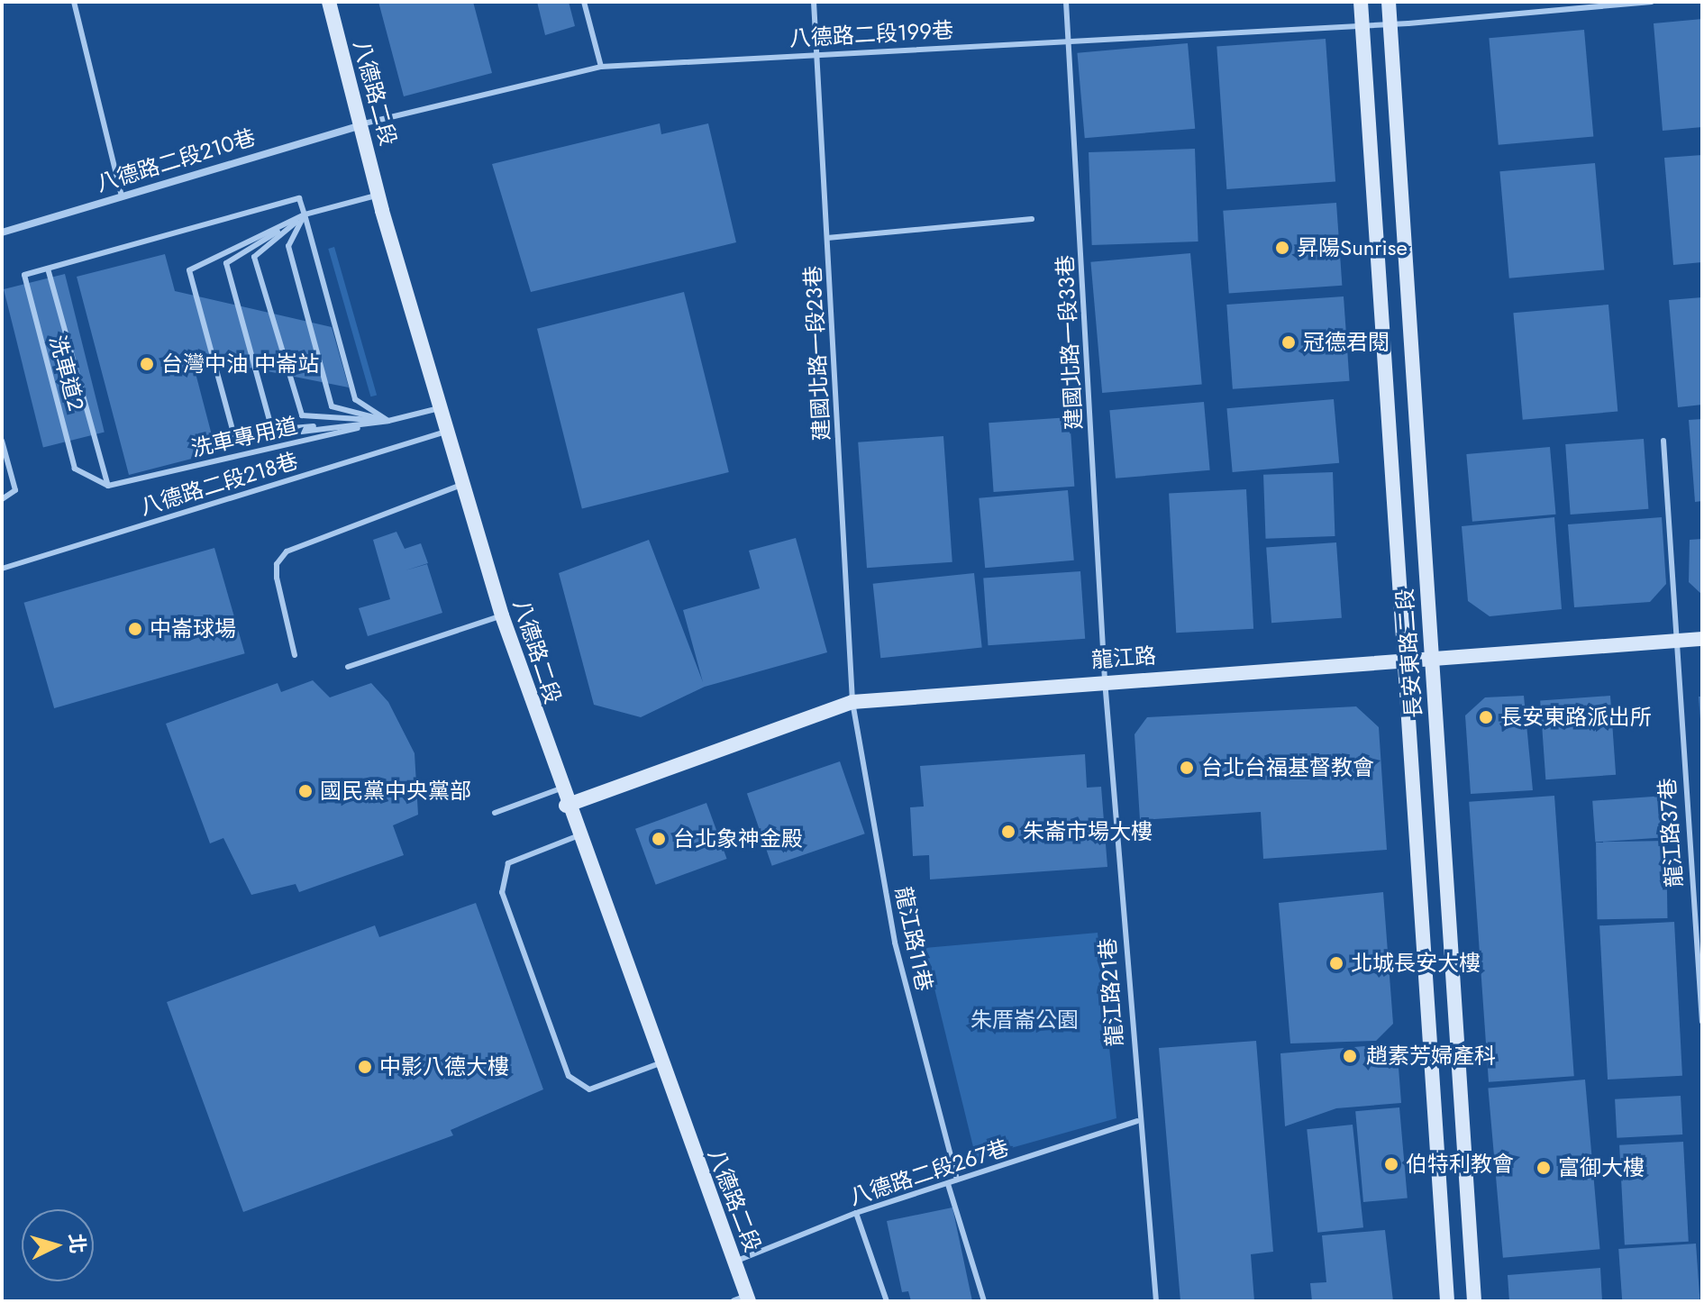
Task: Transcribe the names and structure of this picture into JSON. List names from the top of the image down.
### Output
{
  "streets": {
    "street": [
      "八德路二段",
      "八德路二段210巷",
      "長安東路二段",
      "龍江路"
    ],
    "lane": [
      "八德路二段199巷",
      "建國北路一段33巷",
      "建國北路一段23巷",
      "洗車道2",
      "洗車專用道",
      "八德路二段218巷",
      "龍江路37巷",
      "龍江路11巷",
      "龍江路21巷",
      "八德路二段267巷"
    ]
  },
  "crossings": [
    ["八德路二段199巷", "八德路二段"],
    ["八德路二段199巷", "八德路二段210巷"],
    ["八德路二段199巷", "建國北路一段33巷"],
    ["八德路二段199巷", "建國北路一段23巷"],
    ["八德路二段199巷", "長安東路二段"],
    ["八德路二段", "八德路二段210巷"],
    ["八德路二段", "八德路二段218巷"],
    ["八德路二段", "龍江路"],
    ["八德路二段", "八德路二段267巷"],
    ["建國北路一段33巷", "龍江路"],
    ["建國北路一段33巷", "龍江路21巷"],
    ["建國北路一段23巷", "龍江路"],
    ["建國北路一段23巷", "龍江路11巷"],
    ["洗車道2", "洗車專用道"],
    ["長安東路二段", "龍江路"],
    ["龍江路", "龍江路37巷"],
    ["龍江路", "龍江路11巷"],
    ["龍江路", "龍江路21巷"],
    ["龍江路11巷", "八德路二段267巷"],
    ["龍江路21巷", "八德路二段267巷"]
  ],
  "parks": ["朱厝崙公園"],
  "places": [
    "昇陽Sunrise",
    "冠德君閱",
    "台灣中油 中崙站",
    "中崙球場",
    "長安東路派出所",
    "台北台福基督教會",
    "國民黨中央黨部",
    "朱崙市場大樓",
    "台北象神金殿",
    "北城長安大樓",
    "趙素芳婦產科",
    "中影八德大樓",
    "伯特利教會",
    "富御大樓"
  ],
  "north": "right"
}
